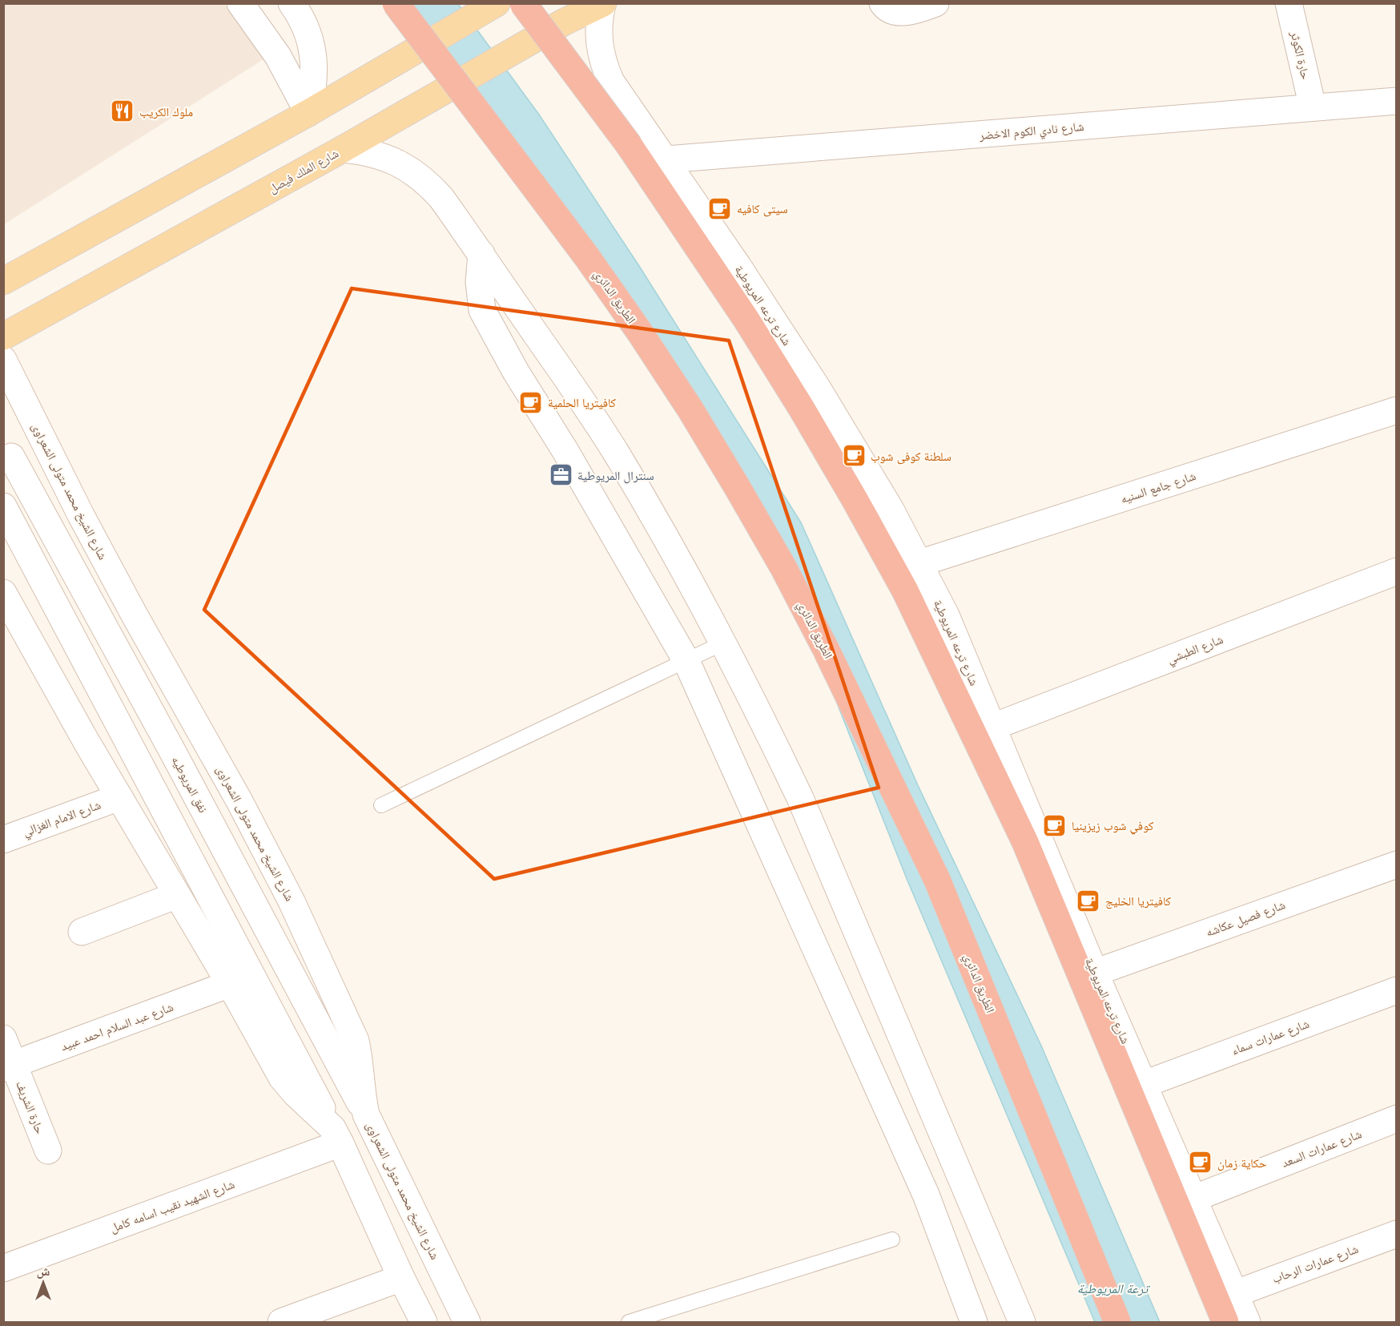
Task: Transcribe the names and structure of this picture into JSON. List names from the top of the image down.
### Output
{
  "streets": {
    "highway": ["الطريق الدائري"],
    "main road": [
      "حارة الكوثر",
      "شارع نادي الكوم الاخضر",
      "شارع الملك فيصل",
      "شارع ترعه المريوطية",
      "شارع جامع السنيه",
      "شارع الشيخ محمد متولى الشعراوى",
      "شارع الطبشي",
      "نفق المريوطيه",
      "شارع الامام الغزالي",
      "شارع فصيل عكاشه",
      "شارع عبد السلام احمد عبيد",
      "شارع عمارات سماء",
      "حارة الشريف",
      "شارع عمارات السعد",
      "شارع الشهيد نقيب اسامه كامل",
      "شارع عمارات الرحاب"
    ]
  },
  "crossings": [
    ["حارة الكوثر", "شارع نادي الكوم الاخضر"],
    ["شارع نادي الكوم الاخضر", "شارع ترعه المريوطية"],
    ["شارع الملك فيصل", "شارع ترعه المريوطية"],
    ["شارع ترعه المريوطية", "شارع جامع السنيه"],
    ["شارع ترعه المريوطية", "شارع الطبشي"],
    ["شارع ترعه المريوطية", "شارع فصيل عكاشه"],
    ["شارع ترعه المريوطية", "شارع عمارات سماء"],
    ["شارع ترعه المريوطية", "شارع عمارات السعد"],
    ["شارع ترعه المريوطية", "شارع عمارات الرحاب"],
    ["شارع الشيخ محمد متولى الشعراوى", "نفق المريوطيه"],
    ["شارع عبد السلام احمد عبيد", "حارة الشريف"]
  ],
  "water": ["ترعة المريوطية"],
  "places": {
    "restaurant": ["ملوك الكريب"],
    "cafe": [
      "سيتى كافيه",
      "كافيتريا الحلمية",
      "سلطنة كوفى شوب",
      "كوفي شوب زيزينيا",
      "كافيتريا الخليج",
      "حكاية زمان"
    ],
    "office": ["سنترال المريوطية"]
  },
  "north": "top"
}
